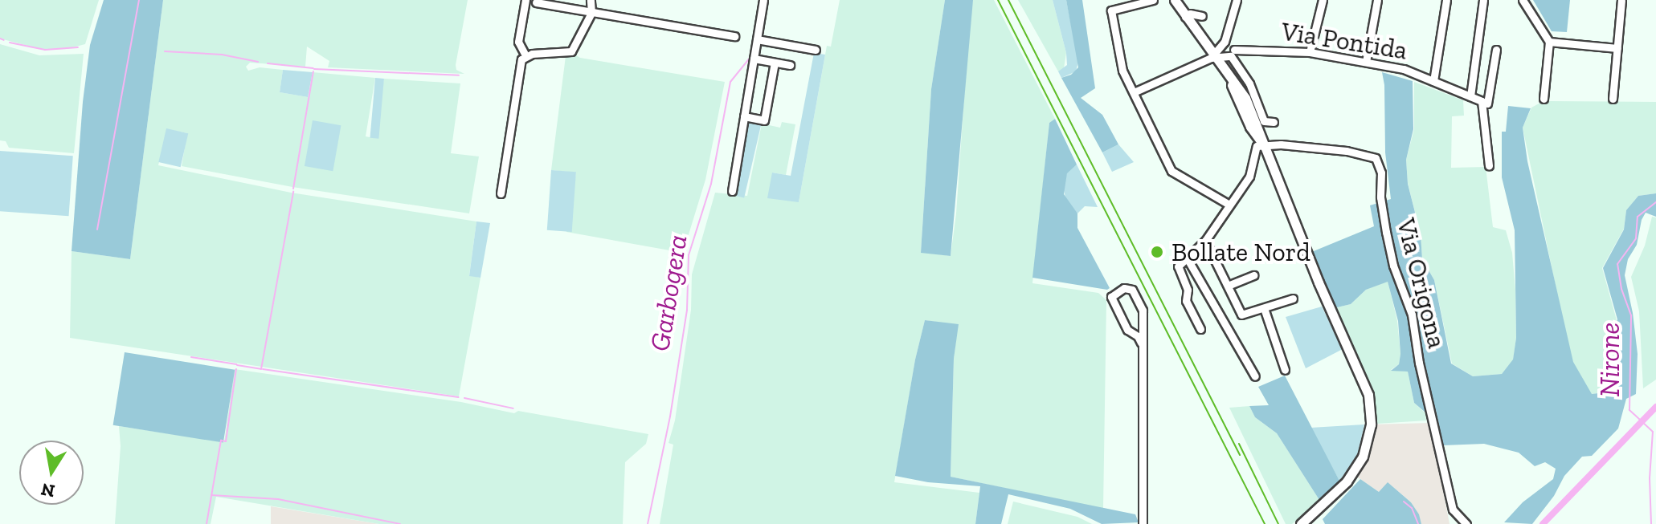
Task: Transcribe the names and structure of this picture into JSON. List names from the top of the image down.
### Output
{
  "streets": {
    "street": ["Via Pontida", "Via Origona"]
  },
  "water": ["Garbogera", "Nirone"],
  "places": ["Bollate Nord"],
  "north": "bottom"
}
